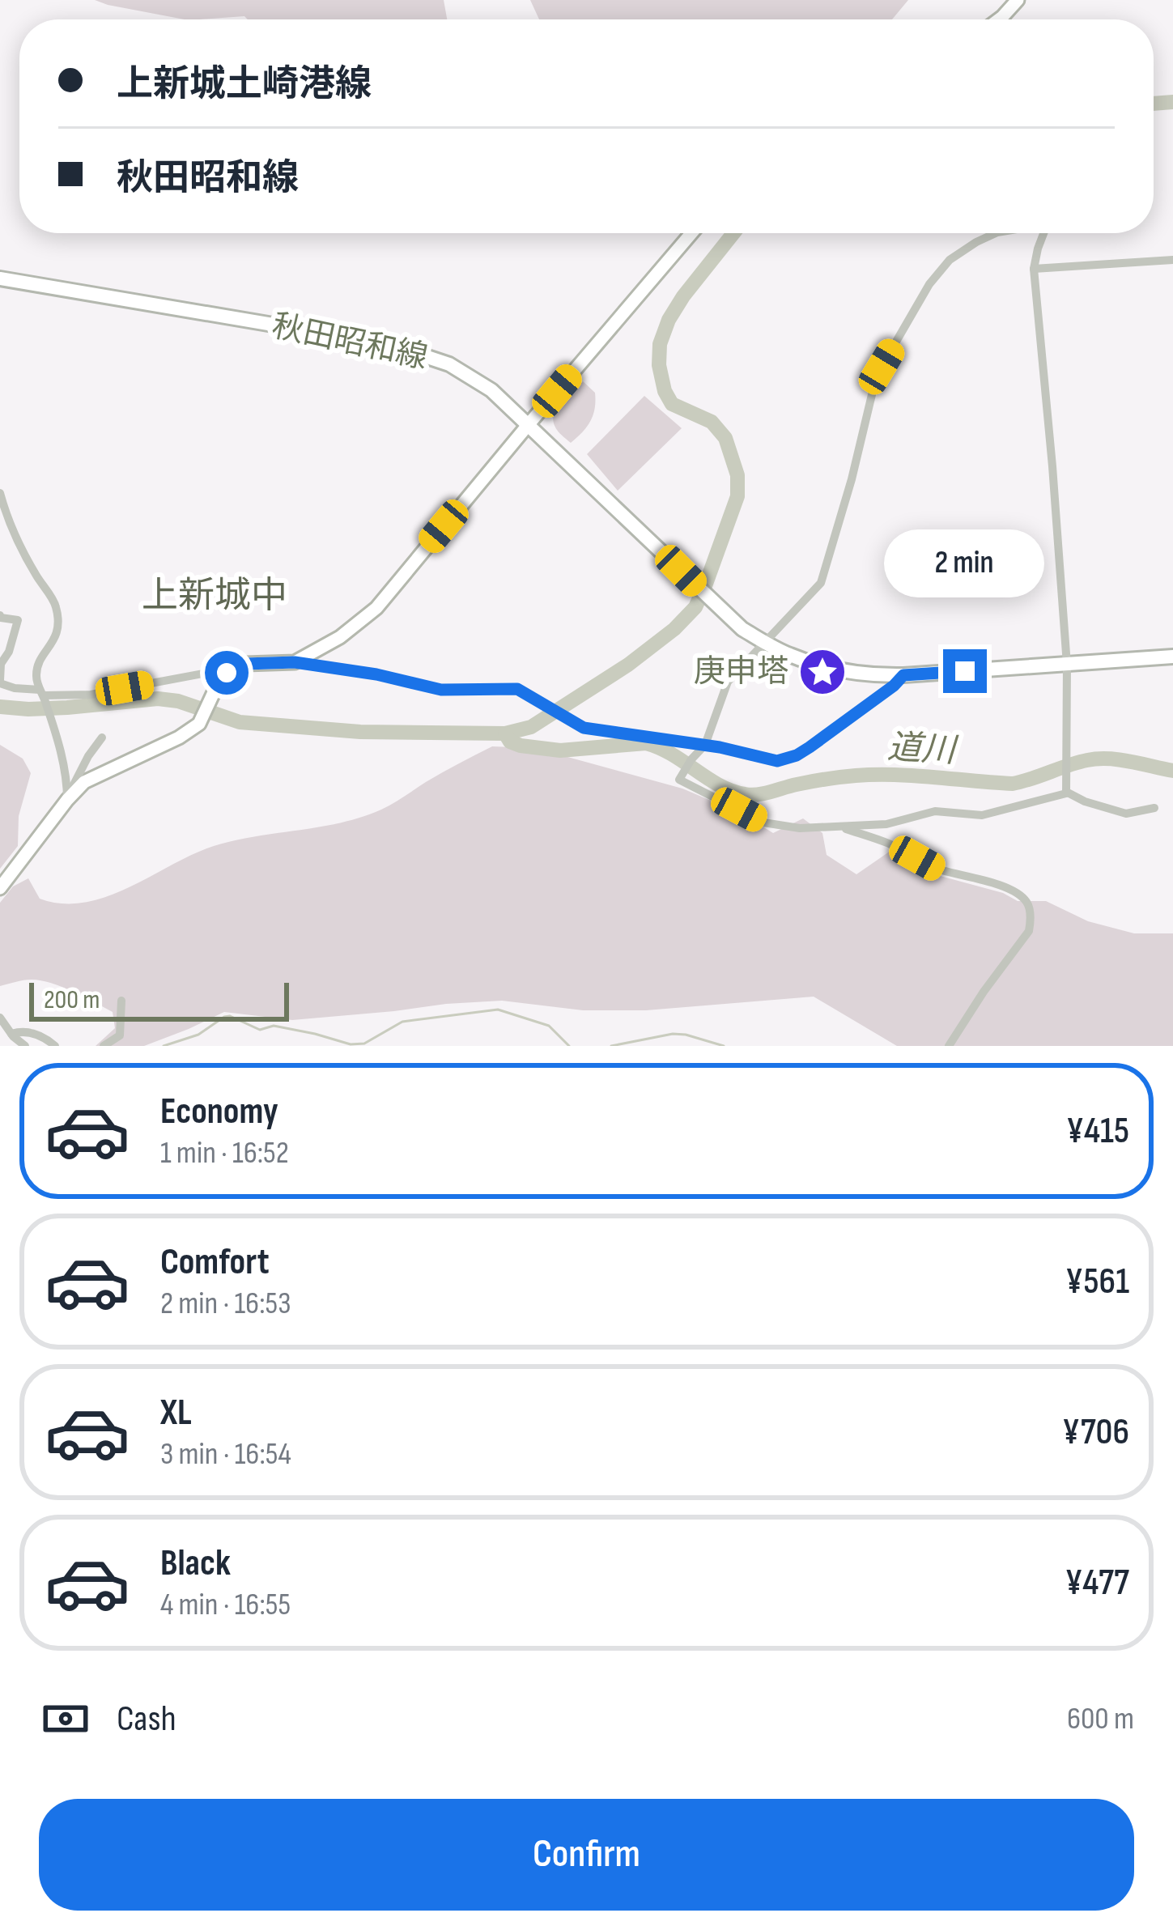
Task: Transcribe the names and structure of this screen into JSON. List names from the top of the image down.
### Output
{
  "streets": {
    "main road": ["秋田昭和線"]
  },
  "districts": ["上新城中"],
  "water": ["道川"],
  "places": {
    "place": ["庚申塔"]
  },
  "scale_bar": "200 m",
  "page": {
    "banner": ["上新城土崎港線", "秋田昭和線"],
    "bubble": "2 min",
    "scale": "200 m",
    "list": [
      {
        "name": "Economy",
        "note": "1 min · 16:52",
        "value": "¥415"
      },
      {
        "name": "Comfort",
        "note": "2 min · 16:53",
        "value": "¥561"
      },
      {
        "name": "XL",
        "note": "3 min · 16:54",
        "value": "¥706"
      },
      {
        "name": "Black",
        "note": "4 min · 16:55",
        "value": "¥477"
      }
    ],
    "pay": ["Cash", "600 m"],
    "buttons": "Confirm"
  }
}
